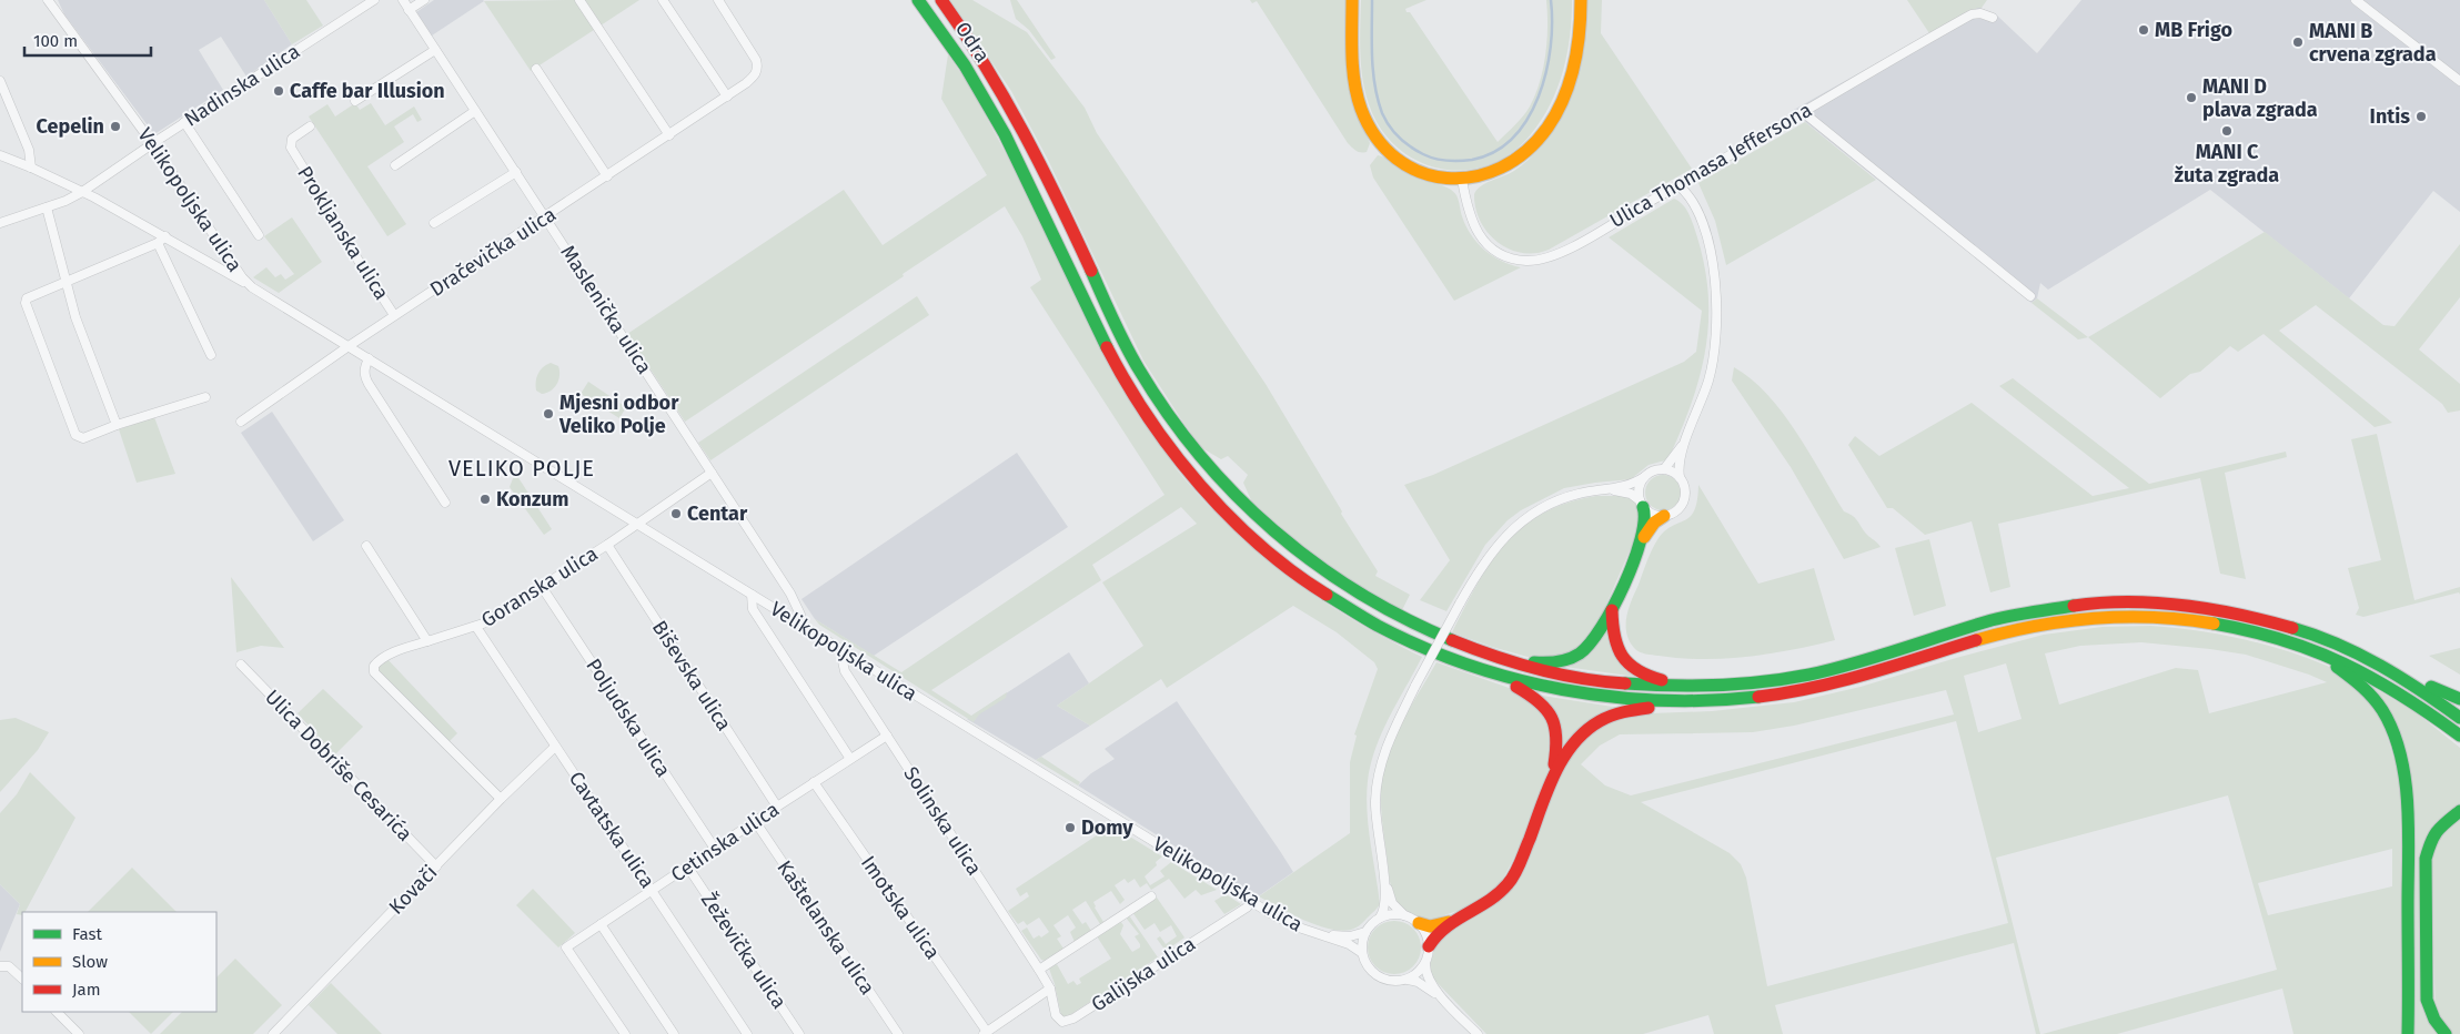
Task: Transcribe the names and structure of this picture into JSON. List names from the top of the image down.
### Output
{
  "streets": {
    "main road": ["Odra"],
    "street": [
      "Nadinska ulica",
      "Ulica Thomasa Jeffersona",
      "Velikopoljska ulica",
      "Prokljanska ulica",
      "Dračevička ulica",
      "Maslenička ulica",
      "Goranska ulica",
      "Biševska ulica",
      "Poljudska ulica",
      "Ulica Dobriše Cesarića",
      "Solinska ulica",
      "Cavtatska ulica",
      "Cetinska ulica",
      "Kovači",
      "Imotska ulica",
      "Kaštelanska ulica",
      "Žeževička ulica",
      "Galijska ulica"
    ]
  },
  "crossings": [
    ["Nadinska ulica", "Velikopoljska ulica"],
    ["Velikopoljska ulica", "Dračevička ulica"],
    ["Velikopoljska ulica", "Maslenička ulica"],
    ["Velikopoljska ulica", "Goranska ulica"],
    ["Velikopoljska ulica", "Solinska ulica"],
    ["Velikopoljska ulica", "Galijska ulica"],
    ["Prokljanska ulica", "Dračevička ulica"],
    ["Dračevička ulica", "Maslenička ulica"],
    ["Maslenička ulica", "Goranska ulica"],
    ["Goranska ulica", "Biševska ulica"],
    ["Goranska ulica", "Poljudska ulica"],
    ["Goranska ulica", "Cavtatska ulica"],
    ["Goranska ulica", "Kovači"],
    ["Biševska ulica", "Cetinska ulica"],
    ["Poljudska ulica", "Cetinska ulica"],
    ["Ulica Dobriše Cesarića", "Kovači"],
    ["Solinska ulica", "Cetinska ulica"],
    ["Solinska ulica", "Galijska ulica"],
    ["Cavtatska ulica", "Cetinska ulica"],
    ["Cavtatska ulica", "Kovači"],
    ["Cetinska ulica", "Imotska ulica"],
    ["Cetinska ulica", "Kaštelanska ulica"],
    ["Cetinska ulica", "Žeževička ulica"]
  ],
  "districts": ["VELIKO POLJE"],
  "places": [
    "MB Frigo",
    "MANI B crvena zgrada",
    "Caffe bar Illusion",
    "MANI D plava zgrada",
    "Intis",
    "Cepelin",
    "MANI C žuta zgrada",
    "Mjesni odbor Veliko Polje",
    "Konzum",
    "Centar",
    "Domy"
  ],
  "legend": ["Fast", "Slow", "Jam"],
  "scale_bar": "100 m"
}
